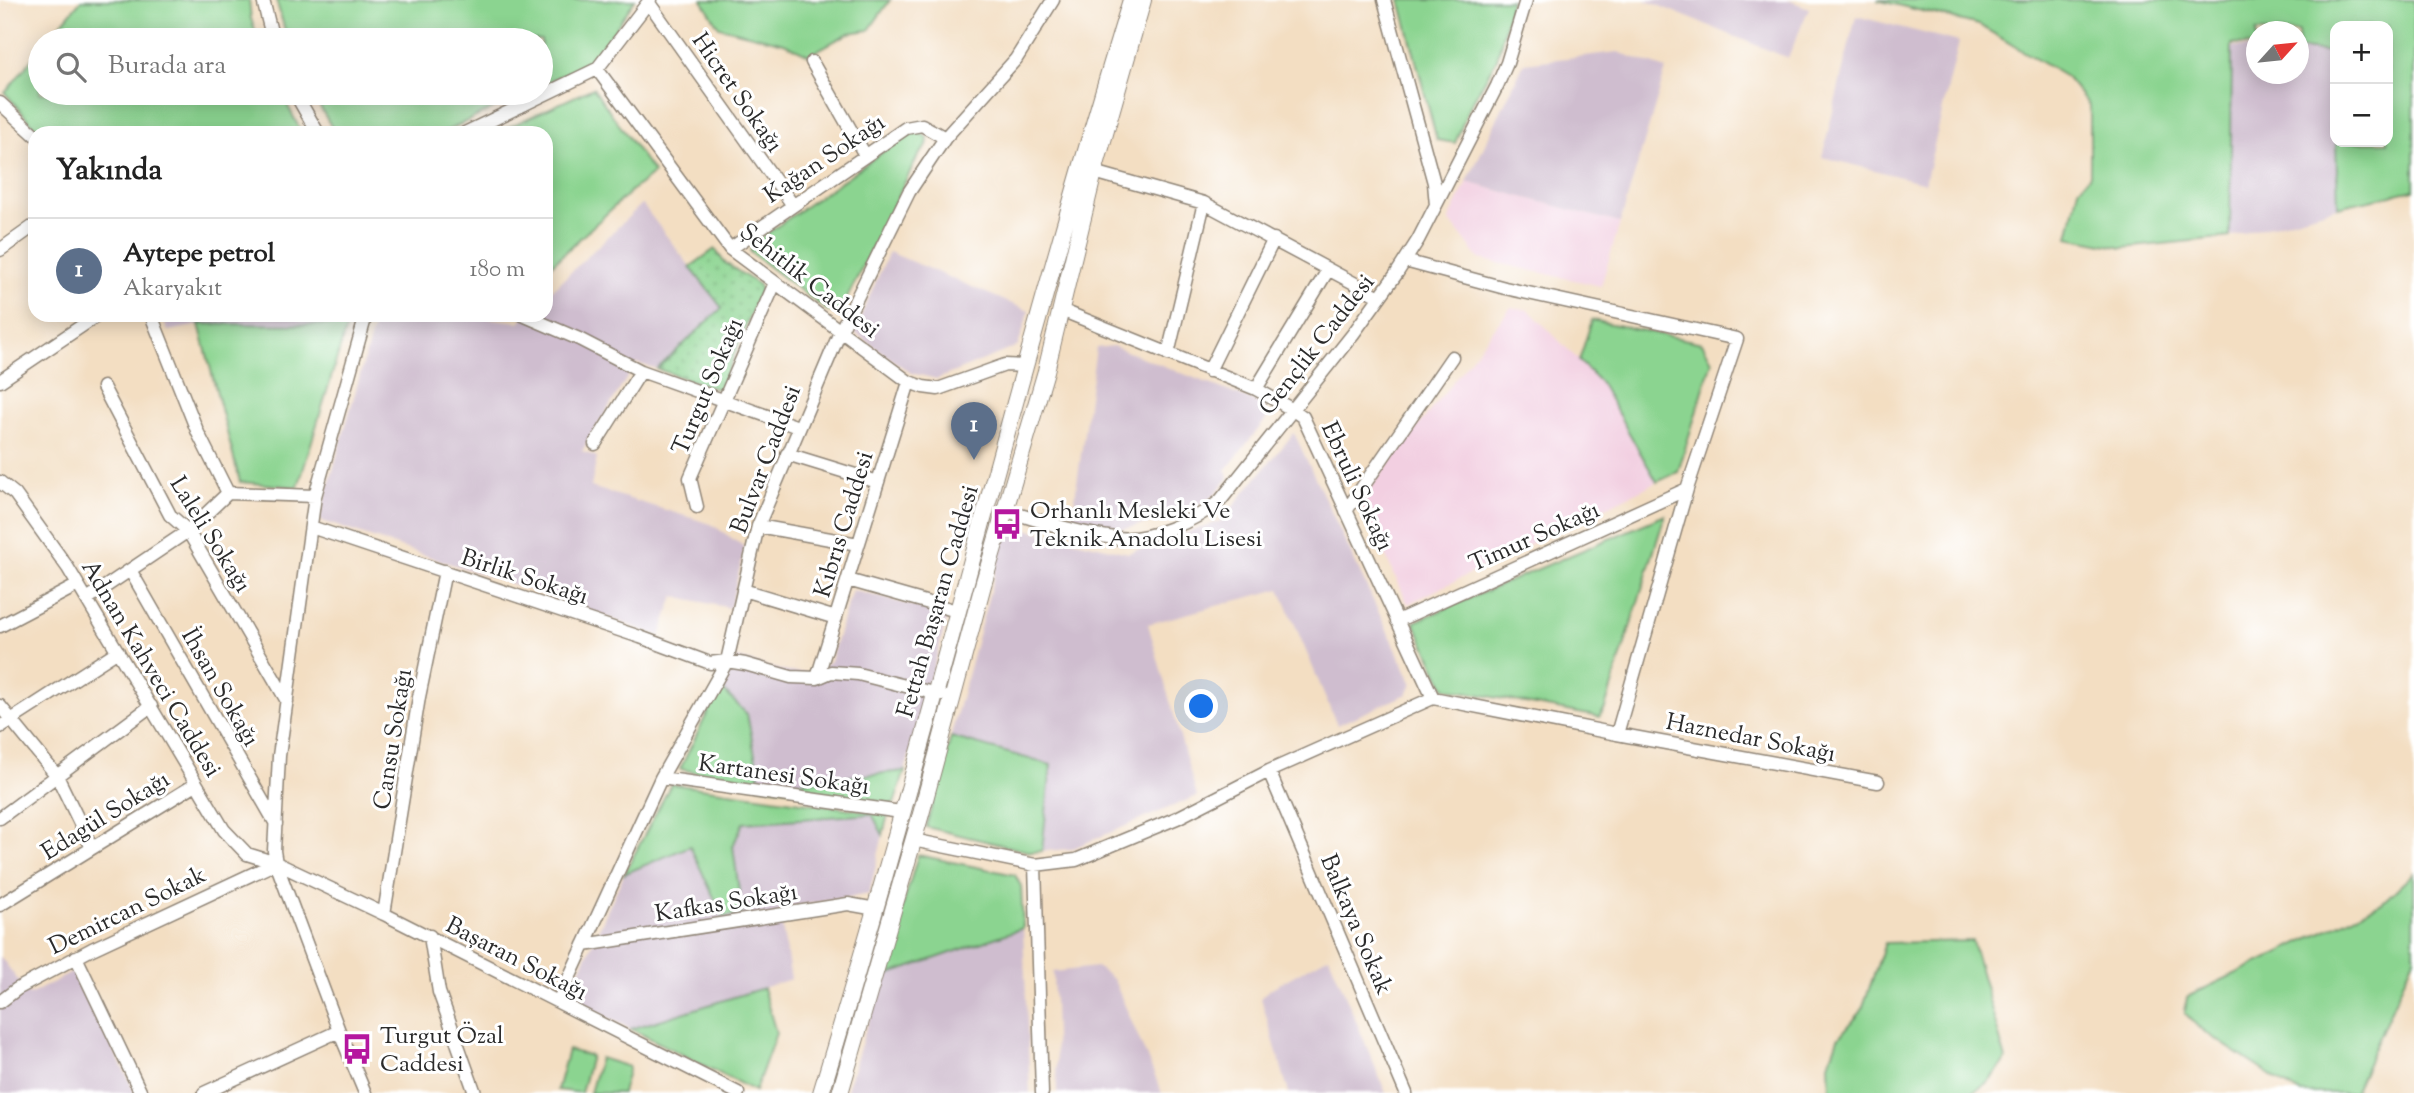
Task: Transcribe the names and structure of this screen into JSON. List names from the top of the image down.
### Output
{
  "streets": {
    "main road": ["Fettah Başaran Caddesi"],
    "street": [
      "Hicret Sokağı",
      "Kağan Sokağı",
      "Şehitlik Caddesi",
      "Gençlik Caddesi",
      "Turgut Sokağı",
      "Bulvar Caddesi",
      "Ebruli Sokağı",
      "Kıbrıs Caddesi",
      "Laleli Sokağı",
      "Timur Sokağı",
      "Birlik Sokağı",
      "Adnan Kahveci Caddesi",
      "İhsan Sokağı",
      "Haznedar Sokağı",
      "Cansu Sokağı",
      "Kartanesi Sokağı",
      "Edagül Sokağı",
      "Kafkas Sokağı",
      "Demircan Sokak",
      "Balkaya Sokak",
      "Başaran Sokağı"
    ]
  },
  "crossings": [
    ["Hicret Sokağı", "Kağan Sokağı"],
    ["Kağan Sokağı", "Şehitlik Caddesi"],
    ["Kağan Sokağı", "Bulvar Caddesi"],
    ["Şehitlik Caddesi", "Turgut Sokağı"],
    ["Şehitlik Caddesi", "Bulvar Caddesi"],
    ["Şehitlik Caddesi", "Kıbrıs Caddesi"],
    ["Şehitlik Caddesi", "Fettah Başaran Caddesi"],
    ["Gençlik Caddesi", "Ebruli Sokağı"],
    ["Gençlik Caddesi", "Fettah Başaran Caddesi"],
    ["Bulvar Caddesi", "Birlik Sokağı"],
    ["Bulvar Caddesi", "Kartanesi Sokağı"],
    ["Bulvar Caddesi", "Kafkas Sokağı"],
    ["Bulvar Caddesi", "Başaran Sokağı"],
    ["Ebruli Sokağı", "Timur Sokağı"],
    ["Ebruli Sokağı", "Fettah Başaran Caddesi"],
    ["Ebruli Sokağı", "Haznedar Sokağı"],
    ["Kıbrıs Caddesi", "Birlik Sokağı"],
    ["Birlik Sokağı", "Fettah Başaran Caddesi"],
    ["Birlik Sokağı", "Cansu Sokağı"],
    ["Fettah Başaran Caddesi", "Kartanesi Sokağı"],
    ["Fettah Başaran Caddesi", "Kafkas Sokağı"],
    ["Adnan Kahveci Caddesi", "Edagül Sokağı"],
    ["Adnan Kahveci Caddesi", "Demircan Sokak"],
    ["Adnan Kahveci Caddesi", "Başaran Sokağı"],
    ["Cansu Sokağı", "Başaran Sokağı"],
    ["Demircan Sokak", "Başaran Sokağı"]
  ],
  "places": {
    "bus stop": ["Orhanlı Mesleki Ve Teknik Anadolu Lisesi", "Turgut Özal Caddesi"]
  },
  "north": "top right",
  "page": {
    "map_buttons": ["+", "−"],
    "search": "Burada ara",
    "heading": "Yakında",
    "list": [
      {
        "mark": "1",
        "name": "Aytepe petrol",
        "note": "Akaryakıt",
        "value": "180 m"
      }
    ],
    "pins": "1"
  }
}
